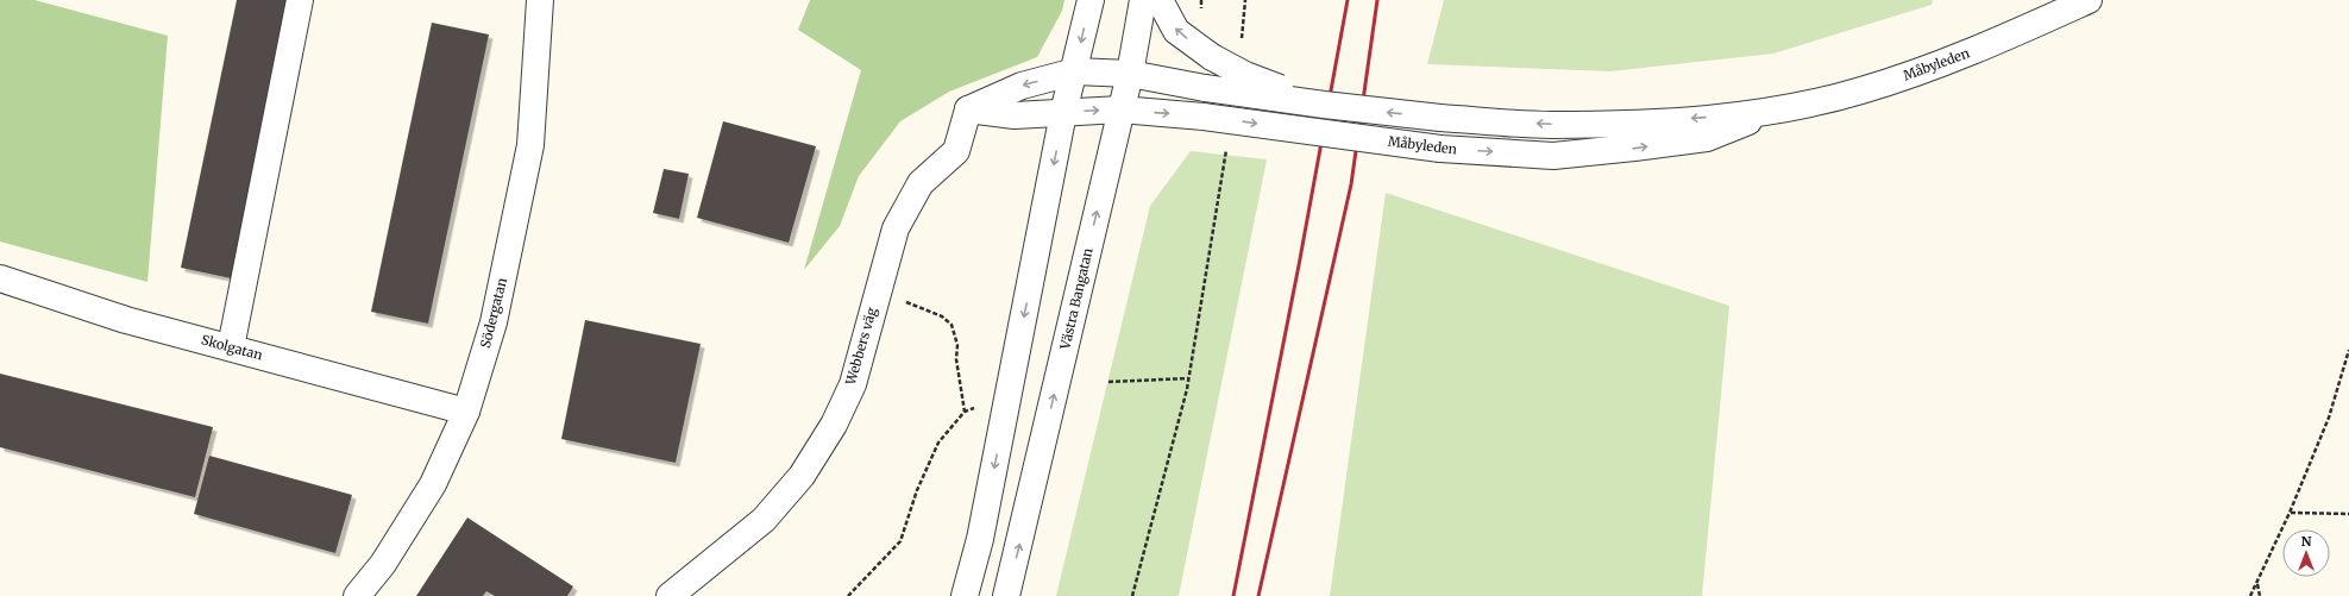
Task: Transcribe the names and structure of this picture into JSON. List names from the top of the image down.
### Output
{
  "streets": {
    "street": [
      "Måbyleden",
      "Västra Bangatan",
      "Södergatan",
      "Webbers väg",
      "Skolgatan"
    ]
  },
  "crossings": [
    ["Måbyleden", "Västra Bangatan"],
    ["Södergatan", "Skolgatan"]
  ],
  "north": "top"
}
